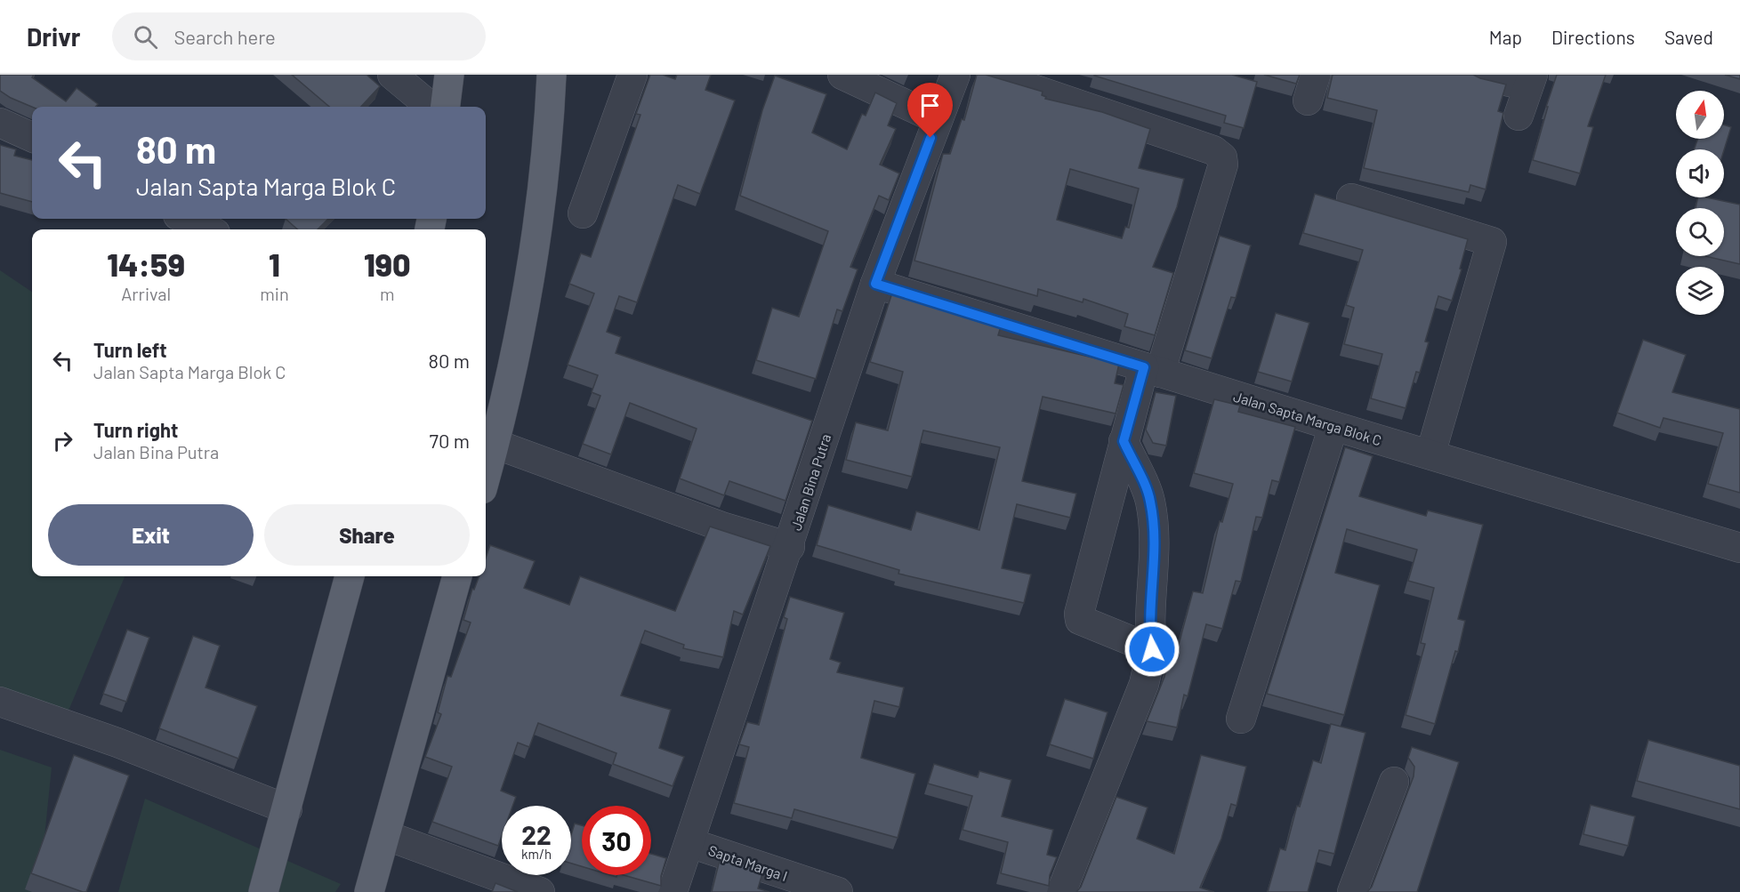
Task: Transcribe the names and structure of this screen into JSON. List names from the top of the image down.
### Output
{
  "streets": {
    "street": ["Jalan Sapta Marga Blok C", "Jalan Bina Putra", "Sapta Marga I"]
  },
  "crossings": [
    ["Jalan Sapta Marga Blok C", "Jalan Bina Putra"],
    ["Jalan Bina Putra", "Sapta Marga I"]
  ],
  "north": "top",
  "page": {
    "header": "Drivr",
    "search": "Search here",
    "nav": ["Map", "Directions", "Saved"],
    "turn": ["80 m", "Jalan Sapta Marga Blok C"],
    "eta": [
      "14:59",
      "Arrival",
      "1",
      "min",
      "190",
      "m"
    ],
    "list": [
      {
        "name": "Turn left",
        "note": "Jalan Sapta Marga Blok C",
        "value": "80 m"
      },
      {
        "name": "Turn right",
        "note": "Jalan Bina Putra",
        "value": "70 m"
      }
    ],
    "buttons": ["Exit", "Share"],
    "speed": "22 km/h",
    "limit": "30"
  }
}
